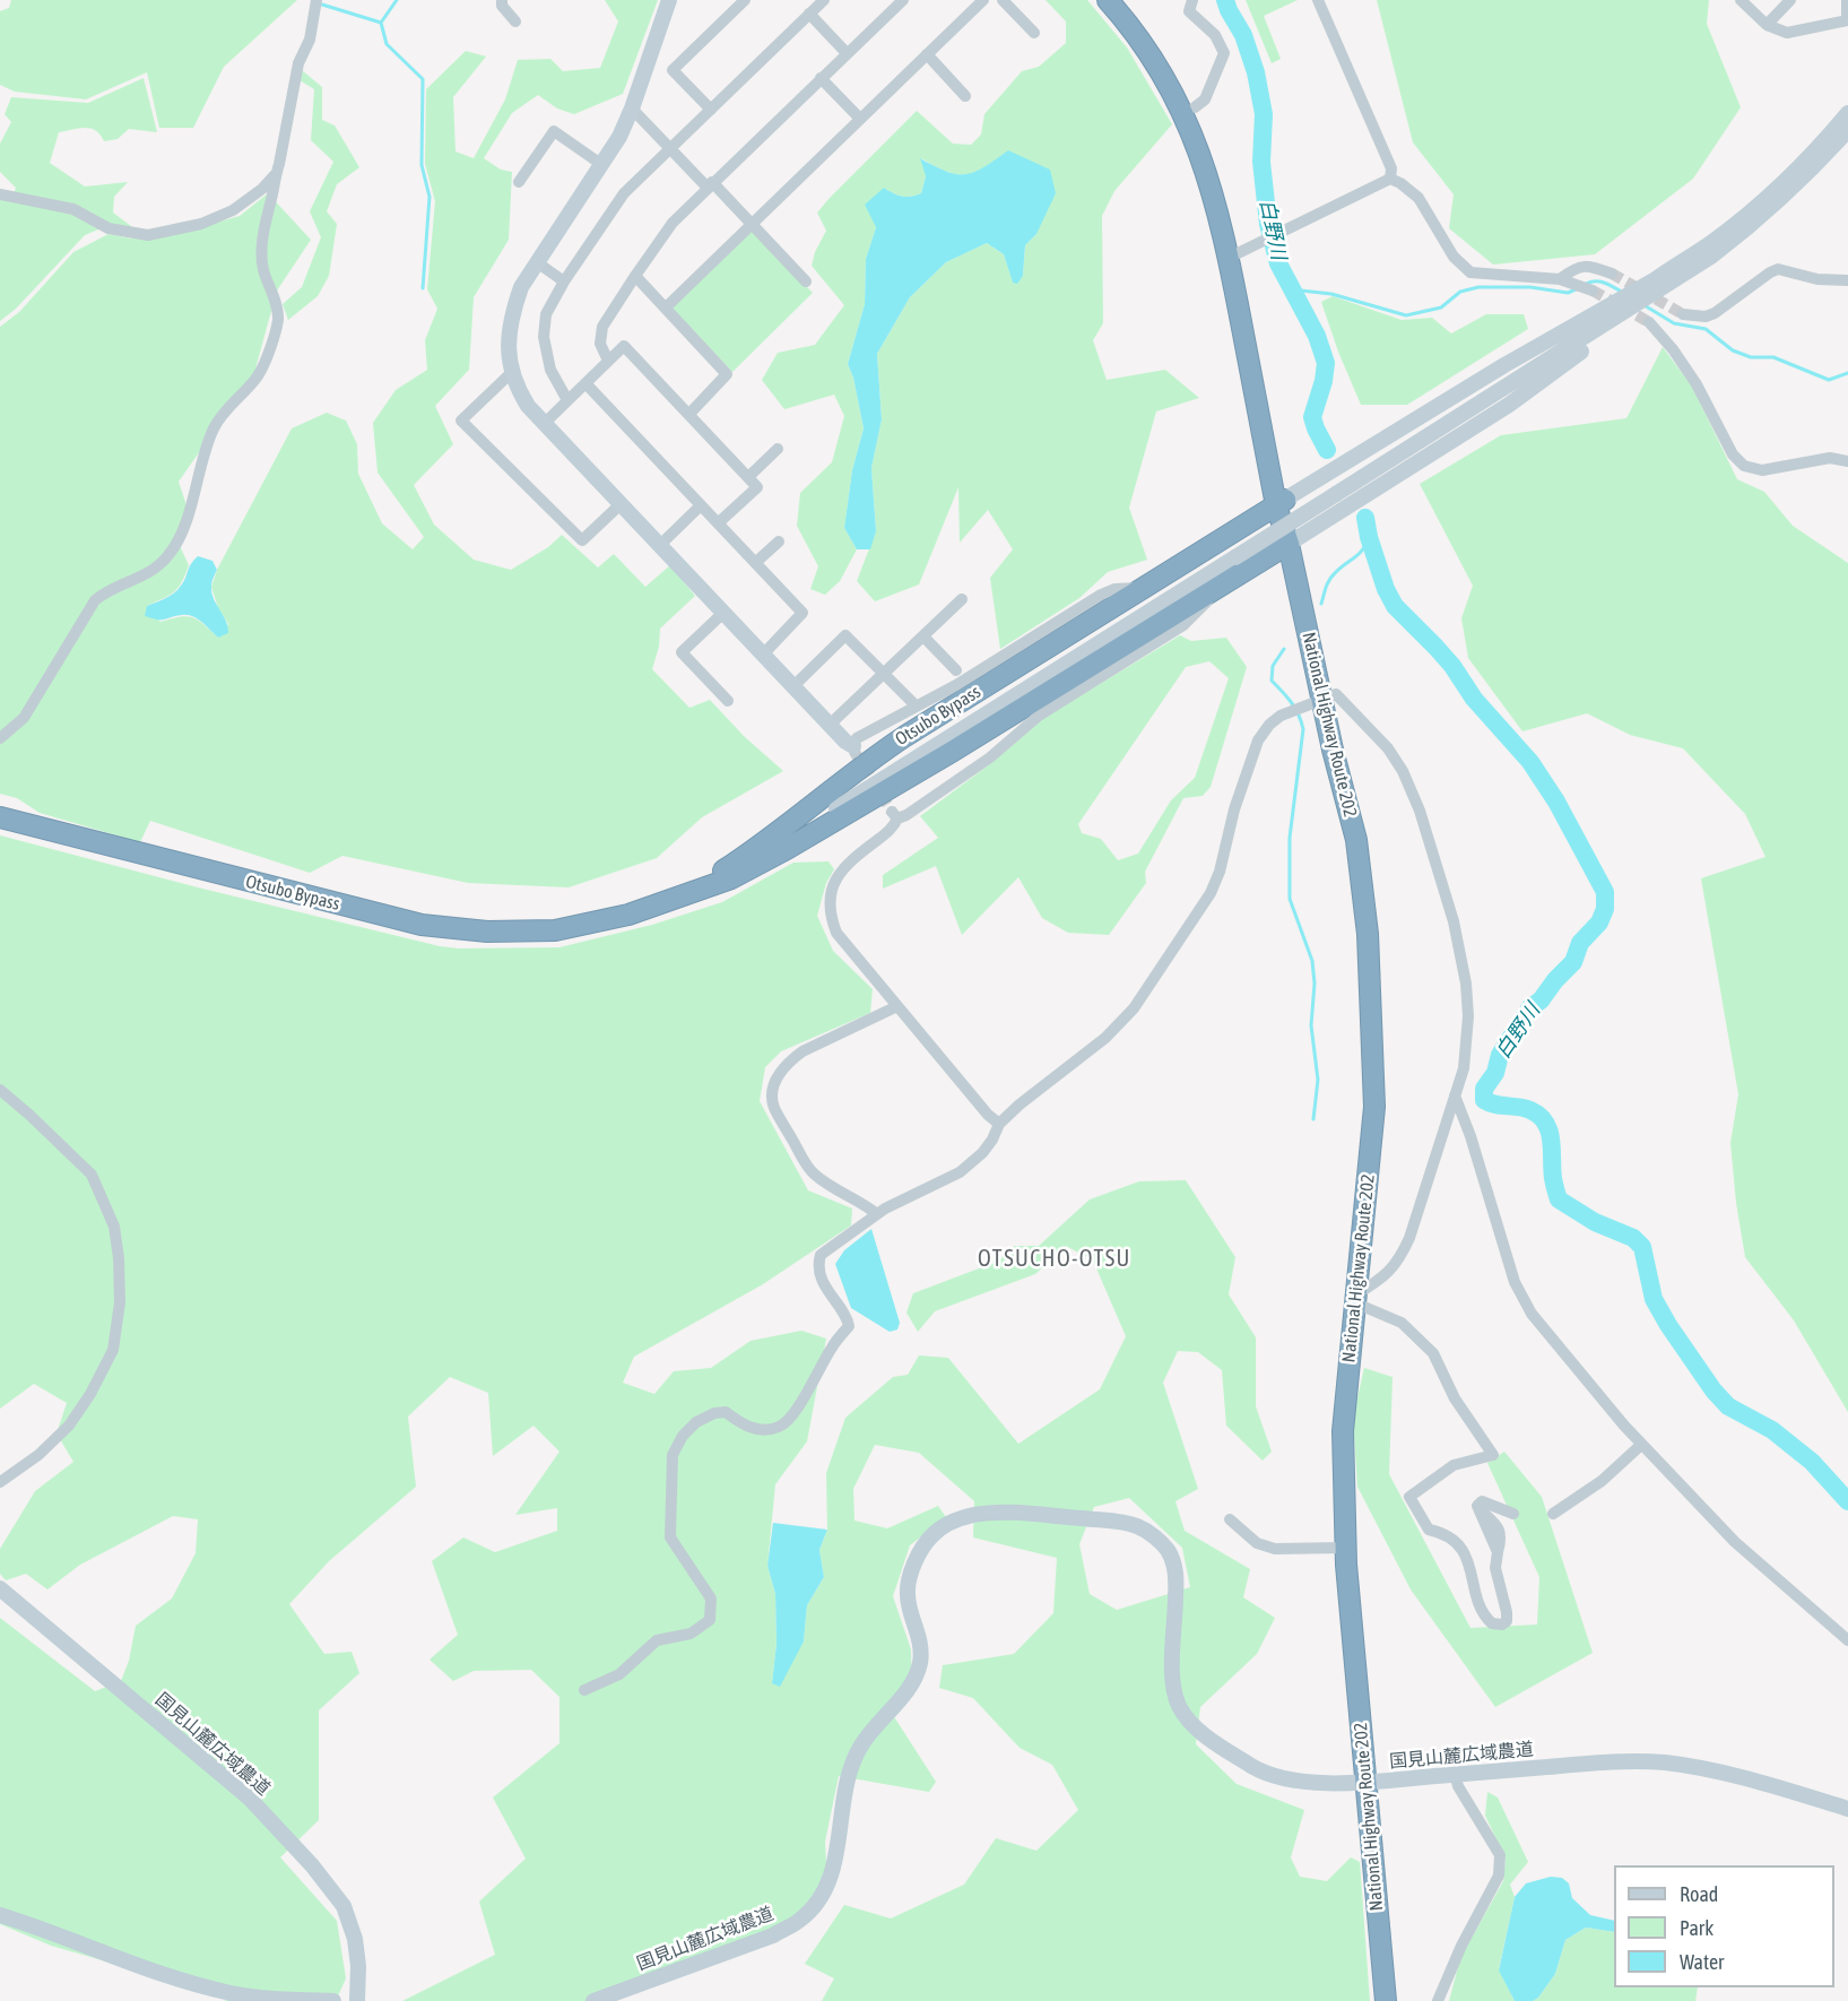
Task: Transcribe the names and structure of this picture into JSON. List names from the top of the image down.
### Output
{
  "streets": {
    "highway": ["Otsubo Bypass", "National Highway Route 202"],
    "street": ["国見山麓広域農道"]
  },
  "crossings": [
    ["Otsubo Bypass", "National Highway Route 202"],
    ["National Highway Route 202", "国見山麓広域農道"]
  ],
  "districts": ["OTSUCHO-OTSU"],
  "water": ["白野川"],
  "legend": ["Road", "Park", "Water"]
}
